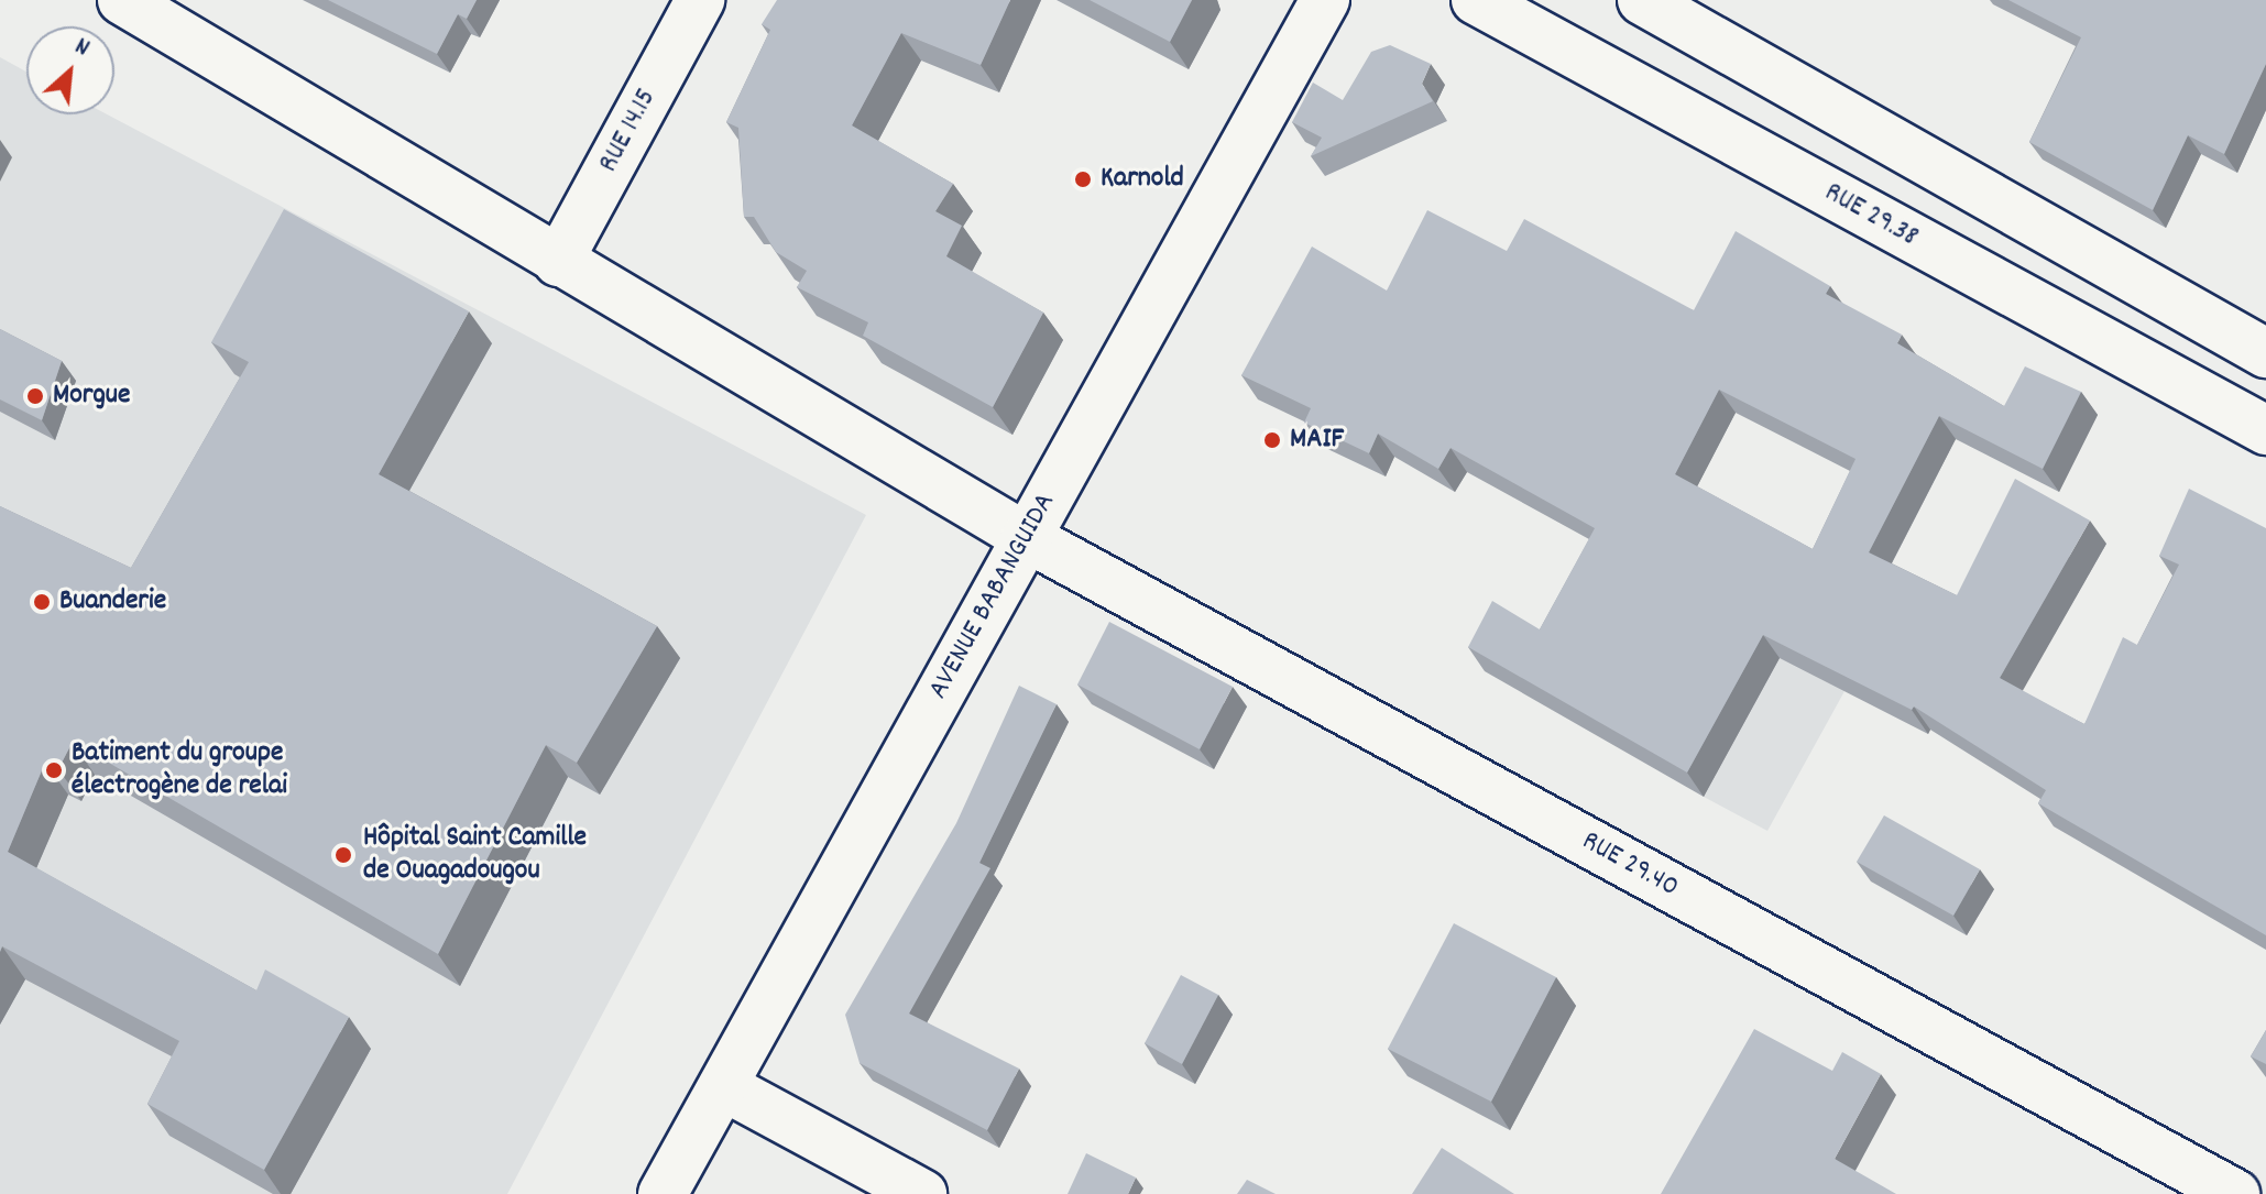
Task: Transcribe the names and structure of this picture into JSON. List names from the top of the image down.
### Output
{
  "streets": {
    "street": [
      "RUE 14.15",
      "RUE 29.38",
      "AVENUE BABANGUIDA",
      "RUE 29.40"
    ]
  },
  "crossings": [
    ["RUE 14.15", "RUE 29.40"],
    ["AVENUE BABANGUIDA", "RUE 29.40"]
  ],
  "places": [
    "Karnold",
    "Morgue",
    "MAIF",
    "Buanderie",
    "Batiment du groupe électrogène de relai",
    "Hôpital Saint Camille de Ouagadougou"
  ],
  "north": "top right"
}
